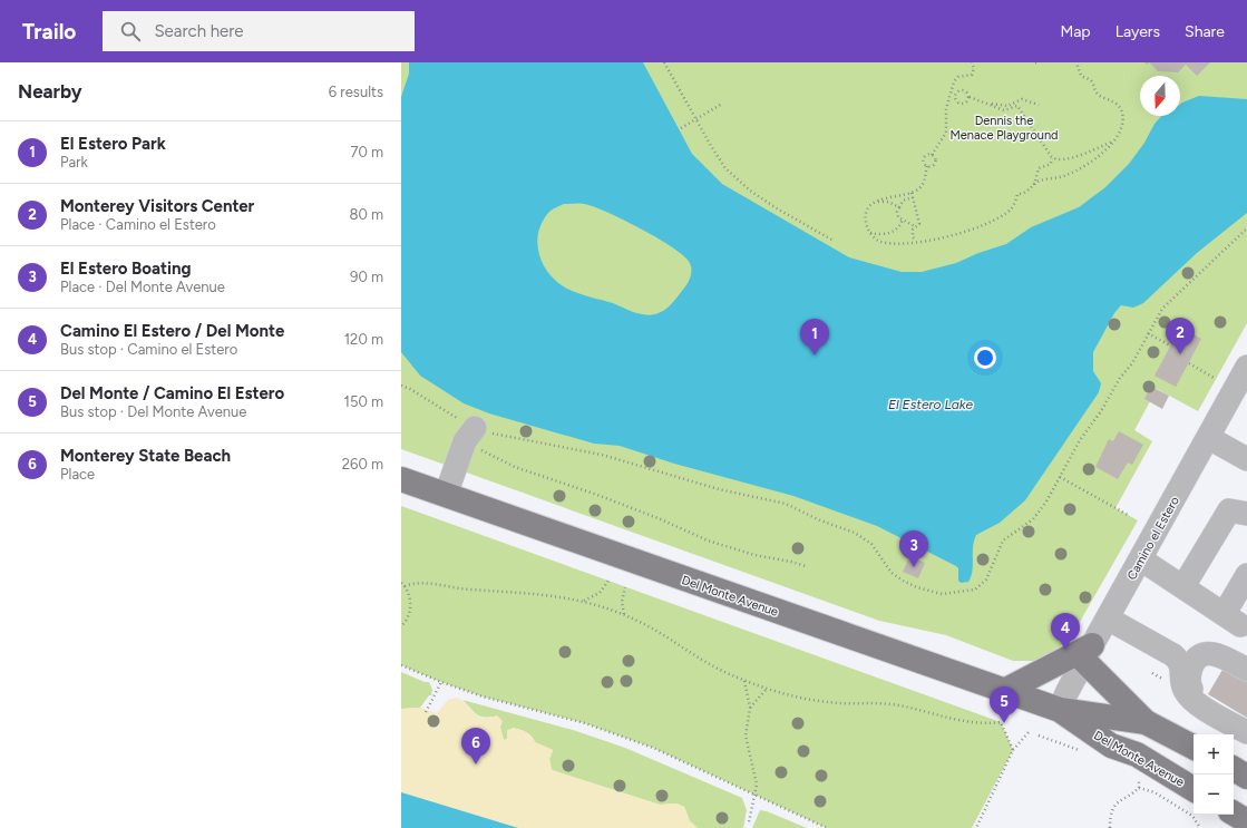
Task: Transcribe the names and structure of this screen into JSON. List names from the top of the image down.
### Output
{
  "streets": {
    "main road": ["Del Monte Avenue"],
    "street": ["Camino el Estero"]
  },
  "crossings": [
    ["Camino el Estero", "Del Monte Avenue"]
  ],
  "water": ["El Estero Lake"],
  "parks": ["Dennis the Menace Playground"],
  "north": "bottom",
  "page": {
    "header": "Trailo",
    "search": "Search here",
    "nav": ["Map", "Layers", "Share"],
    "heading": ["Nearby", "6 results"],
    "list": [
      {
        "mark": "1",
        "name": "El Estero Park",
        "note": "Park",
        "value": "70 m"
      },
      {
        "mark": "2",
        "name": "Monterey Visitors Center",
        "note": "Place · Camino el Estero",
        "value": "80 m"
      },
      {
        "mark": "3",
        "name": "El Estero Boating",
        "note": "Place · Del Monte Avenue",
        "value": "90 m"
      },
      {
        "mark": "4",
        "name": "Camino El Estero / Del Monte",
        "note": "Bus stop · Camino el Estero",
        "value": "120 m"
      },
      {
        "mark": "5",
        "name": "Del Monte / Camino El Estero",
        "note": "Bus stop · Del Monte Avenue",
        "value": "150 m"
      },
      {
        "mark": "6",
        "name": "Monterey State Beach",
        "note": "Place",
        "value": "260 m"
      }
    ],
    "pins": [
      "2",
      "1",
      "3",
      "4",
      "5",
      "6"
    ],
    "map_buttons": ["+", "−"]
  }
}
